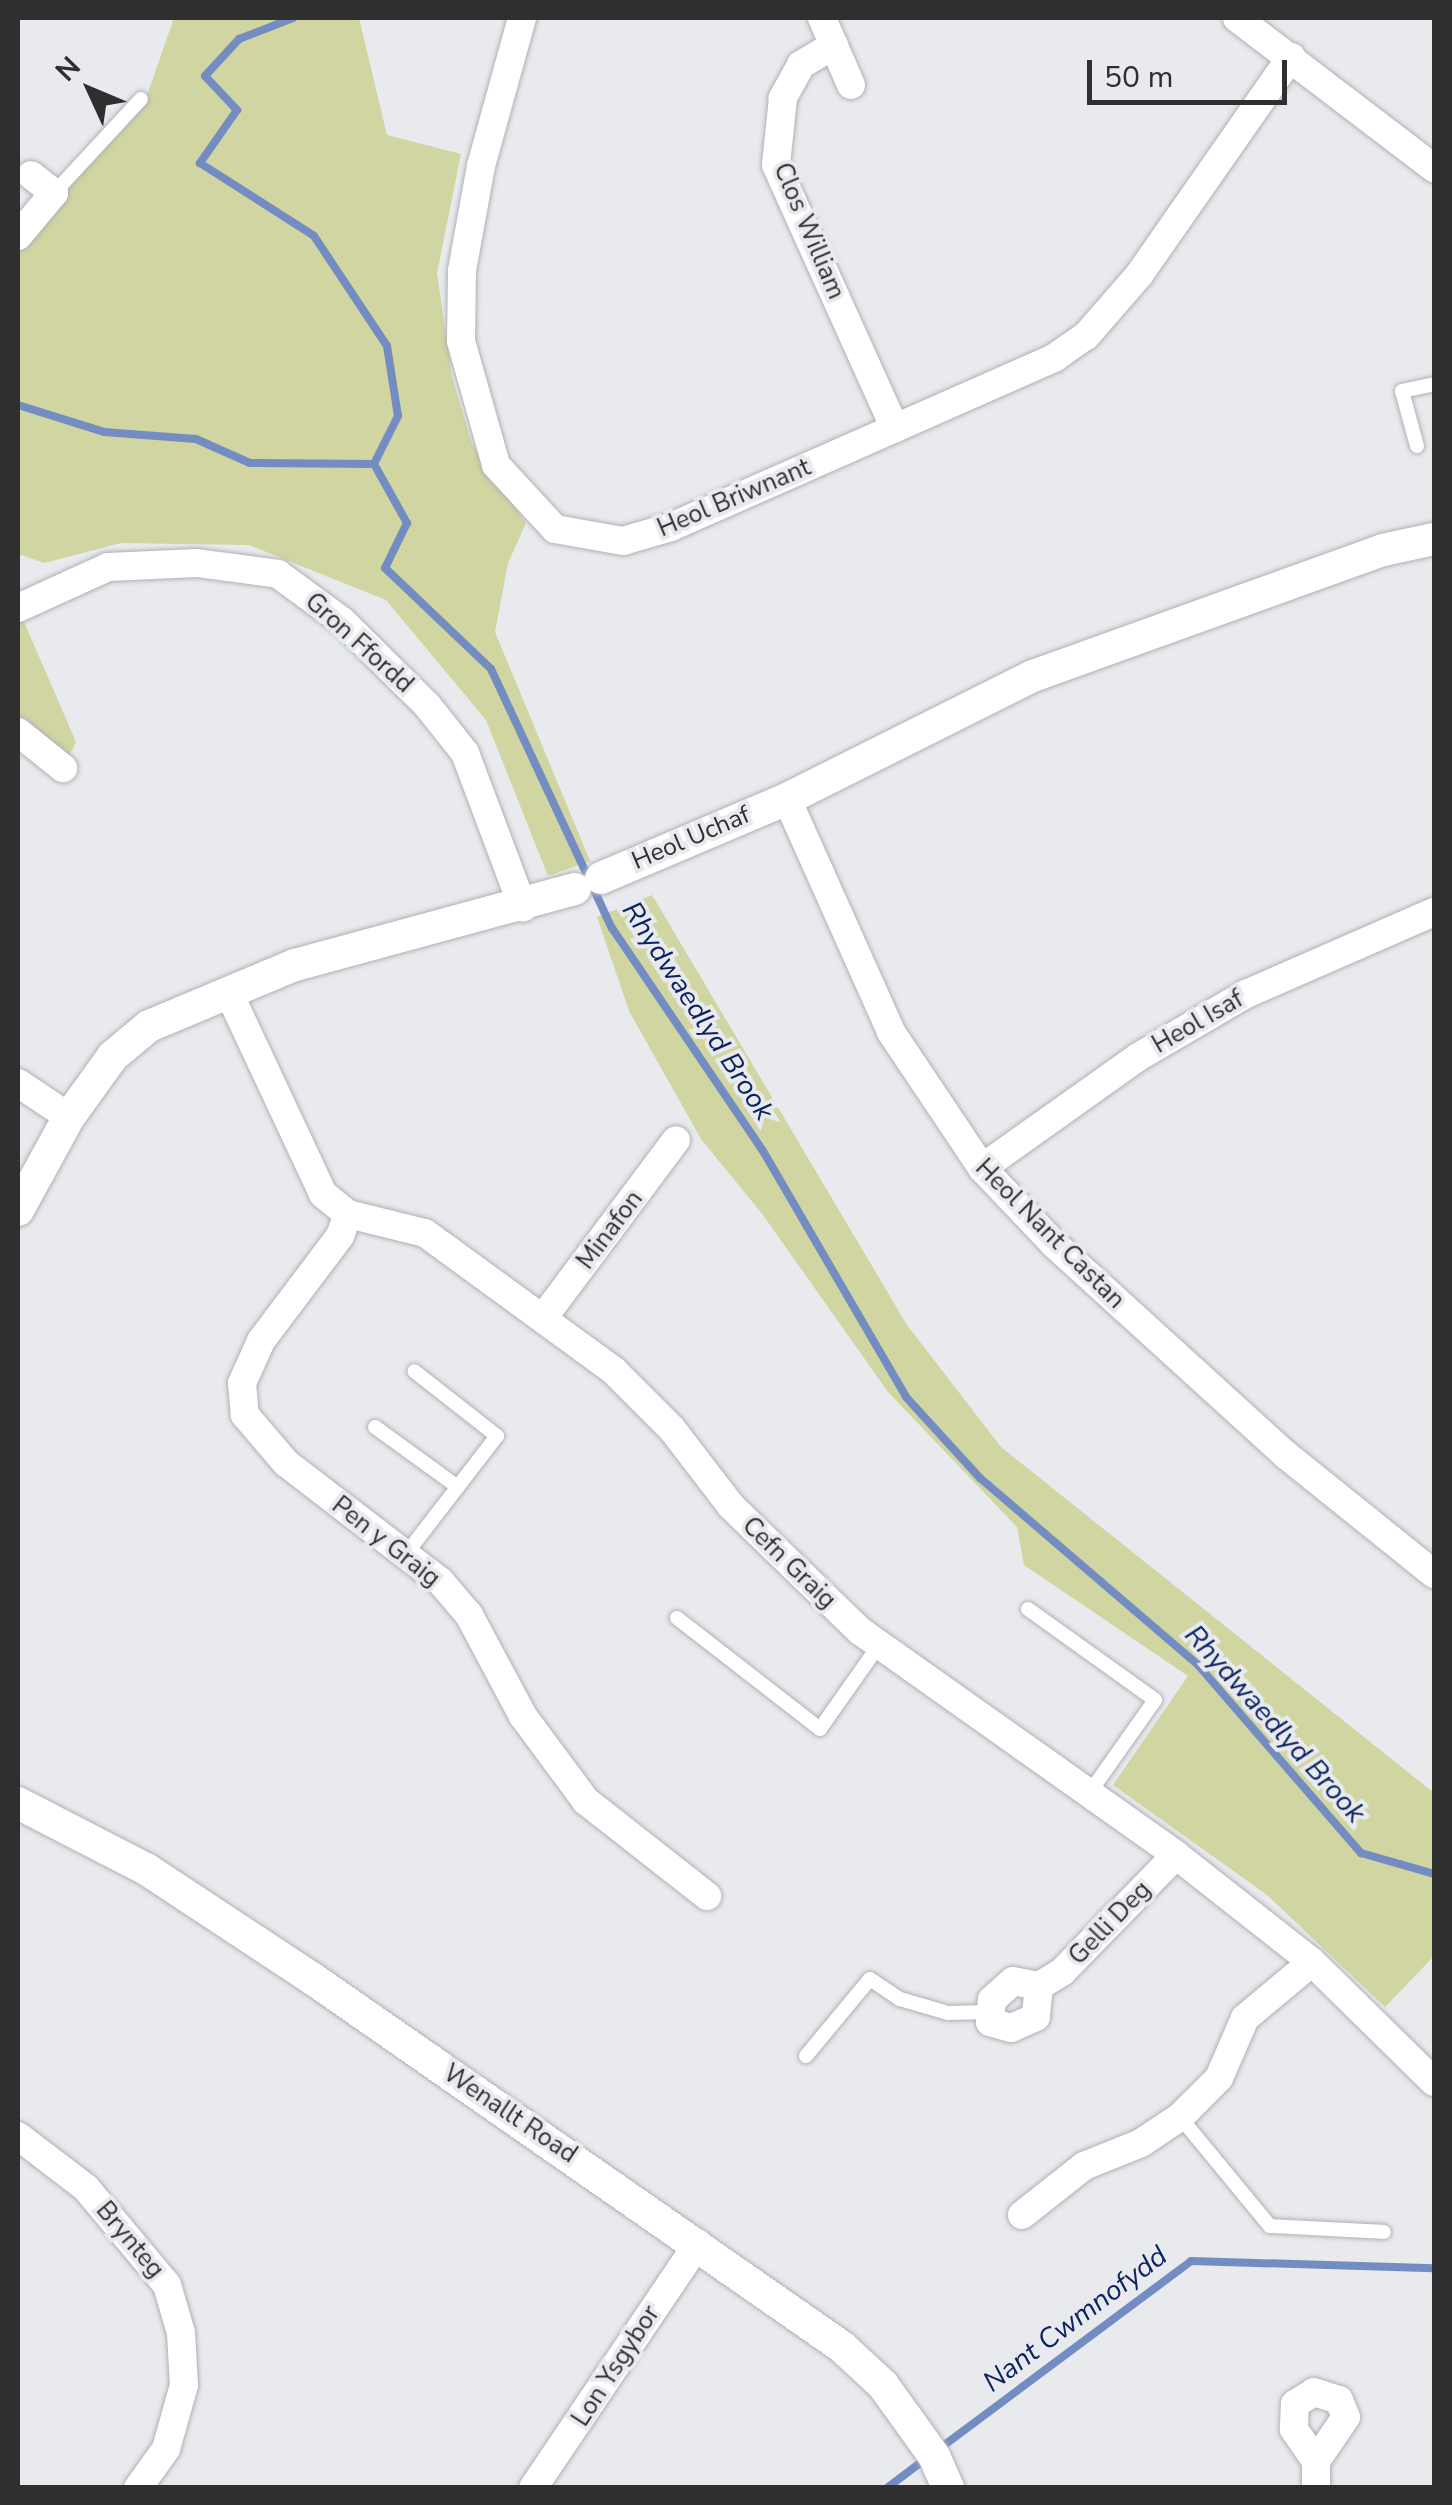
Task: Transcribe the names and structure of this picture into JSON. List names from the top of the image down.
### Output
{
  "streets": {
    "street": [
      "Clos William",
      "Heol Briwnant",
      "Gron Ffordd",
      "Heol Uchaf",
      "Heol Isaf",
      "Minafon",
      "Heol Nant Castan",
      "Pen y Graig",
      "Cefn Graig",
      "Gelli Deg",
      "Wenallt Road",
      "Brynteg",
      "Lon Ysgybor"
    ]
  },
  "crossings": [
    ["Clos William", "Heol Briwnant"],
    ["Gron Ffordd", "Heol Uchaf"],
    ["Heol Uchaf", "Heol Nant Castan"],
    ["Heol Isaf", "Heol Nant Castan"],
    ["Minafon", "Cefn Graig"],
    ["Pen y Graig", "Cefn Graig"],
    ["Cefn Graig", "Gelli Deg"],
    ["Wenallt Road", "Lon Ysgybor"]
  ],
  "water": ["Rhydwaedlyd Brook", "Nant Cwmnofydd"],
  "scale_bar": "50 m",
  "north": "top left"
}
